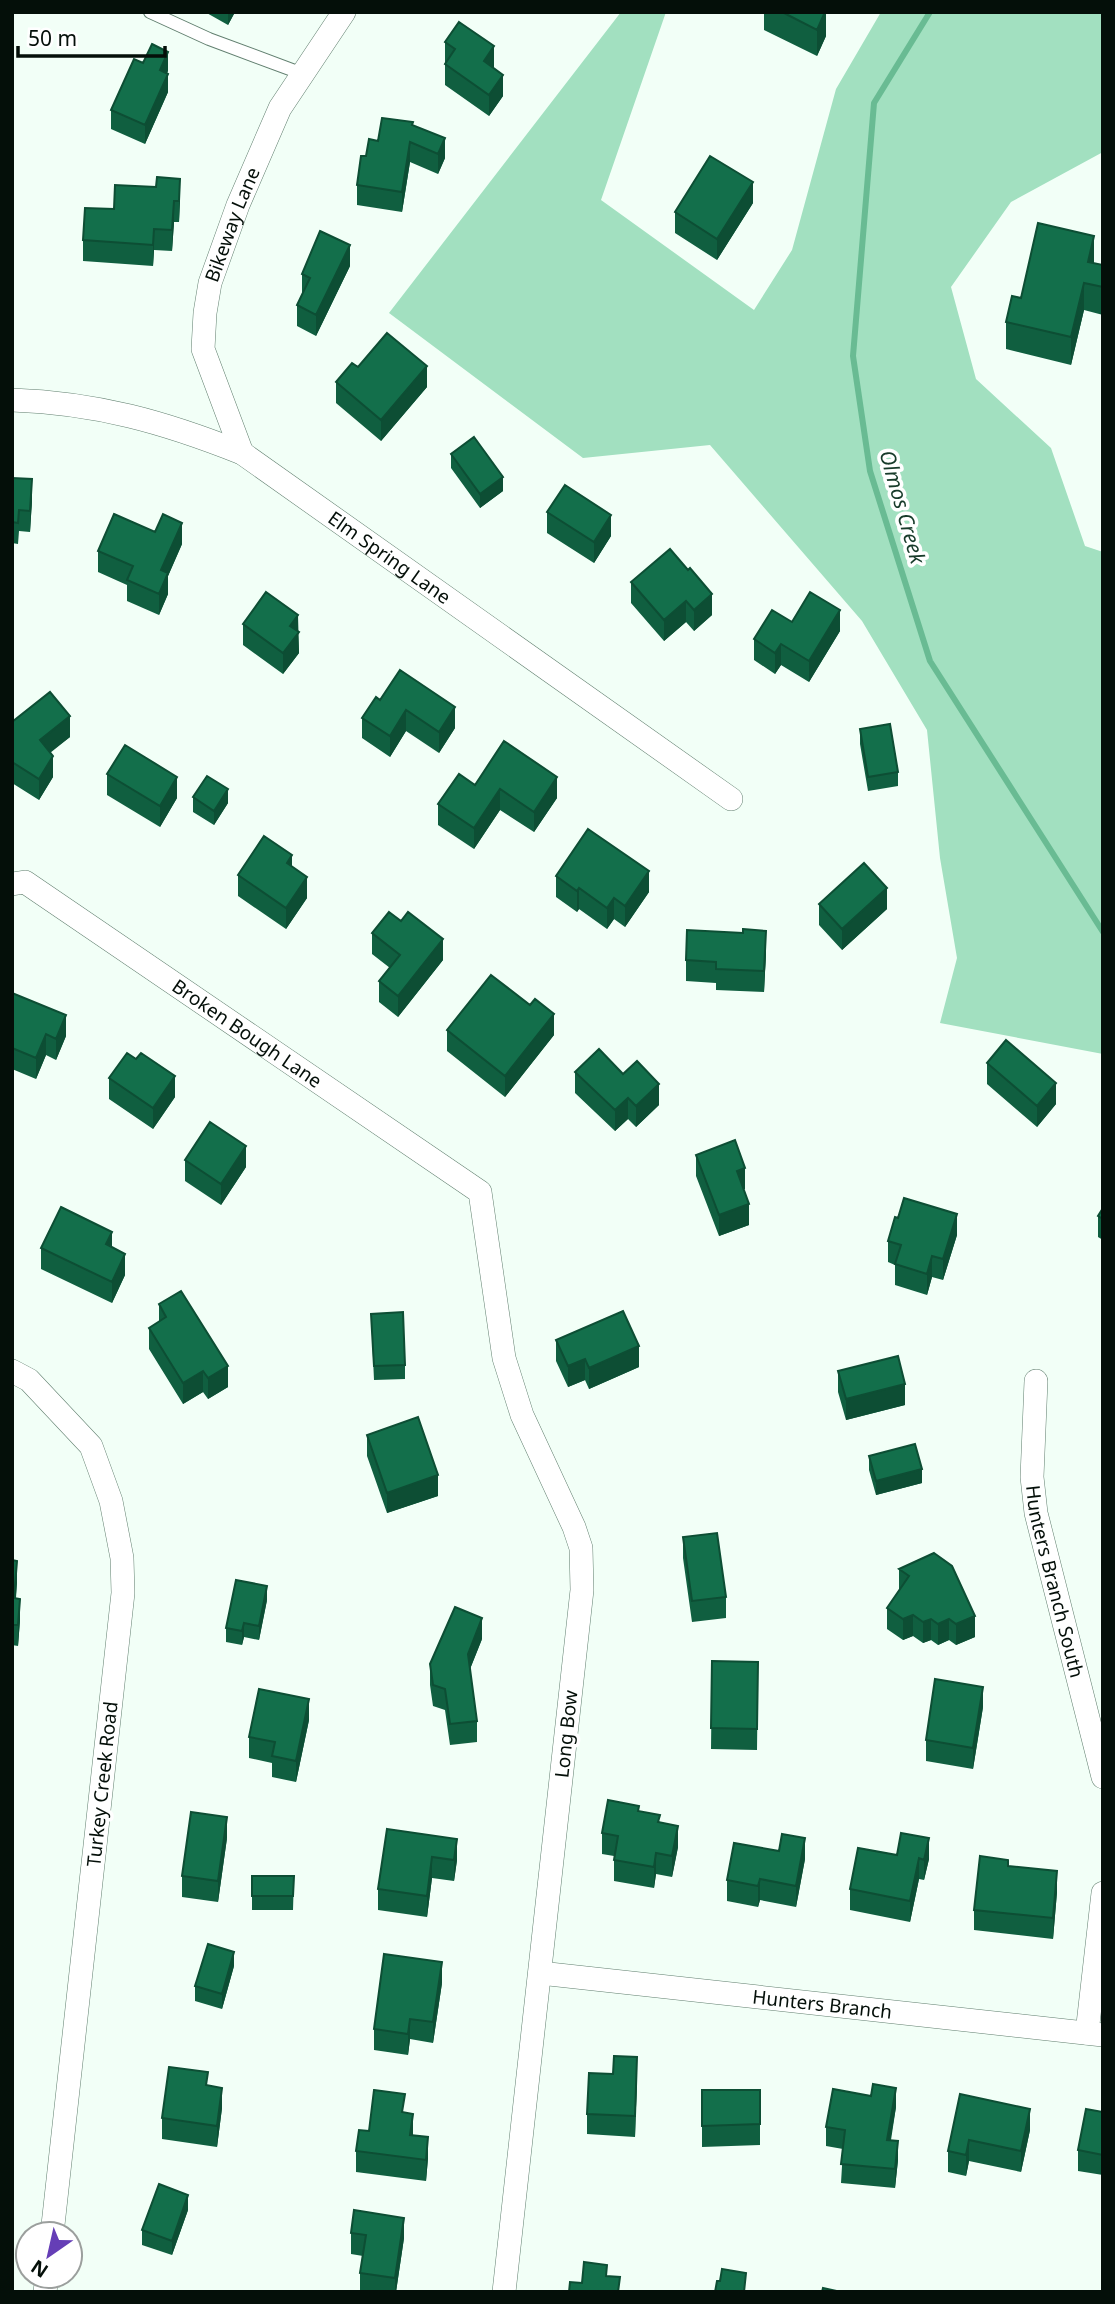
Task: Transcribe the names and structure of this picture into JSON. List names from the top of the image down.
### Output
{
  "streets": {
    "street": [
      "Bikeway Lane",
      "Elm Spring Lane",
      "Broken Bough Lane",
      "Hunters Branch South",
      "Long Bow",
      "Turkey Creek Road",
      "Hunters Branch"
    ]
  },
  "crossings": [
    ["Bikeway Lane", "Elm Spring Lane"],
    ["Broken Bough Lane", "Long Bow"],
    ["Long Bow", "Hunters Branch"]
  ],
  "water": ["Olmos Creek"],
  "scale_bar": "50 m",
  "north": "bottom left"
}
